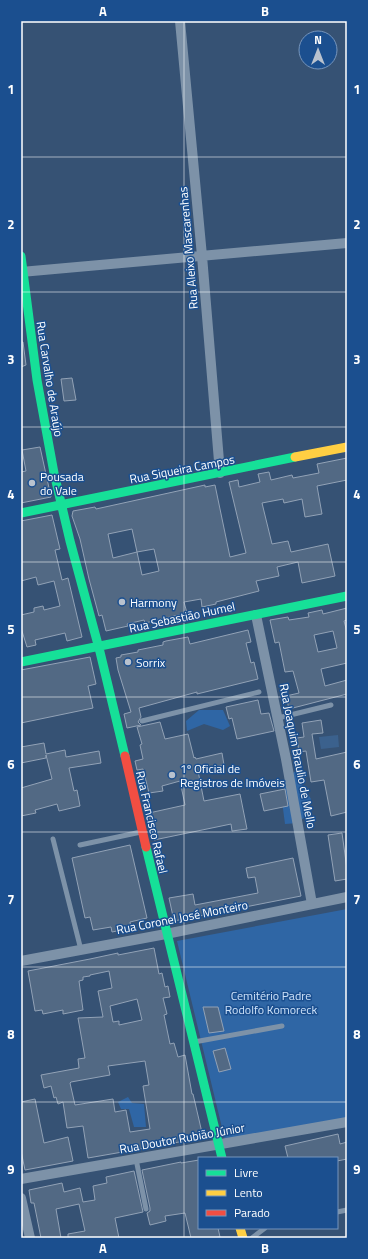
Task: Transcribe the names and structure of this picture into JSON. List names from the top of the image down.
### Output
{
  "streets": {
    "street": [
      "Rua Aleixo Mascarenhas",
      "Rua Carvalho de Araújo",
      "Rua Siqueira Campos",
      "Rua Sebastião Humel",
      "Rua Joaquim Braulio de Mello",
      "Rua Francisco Rafael",
      "Rua Coronel José Monteiro",
      "Rua Doutor Rubião Júnior"
    ]
  },
  "crossings": [
    ["Rua Aleixo Mascarenhas", "Rua Siqueira Campos"],
    ["Rua Carvalho de Araújo", "Rua Siqueira Campos"],
    ["Rua Carvalho de Araújo", "Rua Francisco Rafael"],
    ["Rua Siqueira Campos", "Rua Francisco Rafael"],
    ["Rua Sebastião Humel", "Rua Joaquim Braulio de Mello"],
    ["Rua Sebastião Humel", "Rua Francisco Rafael"],
    ["Rua Joaquim Braulio de Mello", "Rua Coronel José Monteiro"],
    ["Rua Francisco Rafael", "Rua Coronel José Monteiro"],
    ["Rua Francisco Rafael", "Rua Doutor Rubião Júnior"]
  ],
  "parks": ["Cemitério Padre Rodolfo Komoreck"],
  "places": [
    "Pousada do Vale",
    "Harmony",
    "Sorrix",
    "1º Oficial de Registros de Imóveis"
  ],
  "legend": ["Livre", "Lento", "Parado"],
  "north": "top",
  "grid": {
    "columns": ["A", "B"],
    "rows": [
      "1",
      "2",
      "3",
      "4",
      "5",
      "6",
      "7",
      "8",
      "9"
    ]
  }
}
